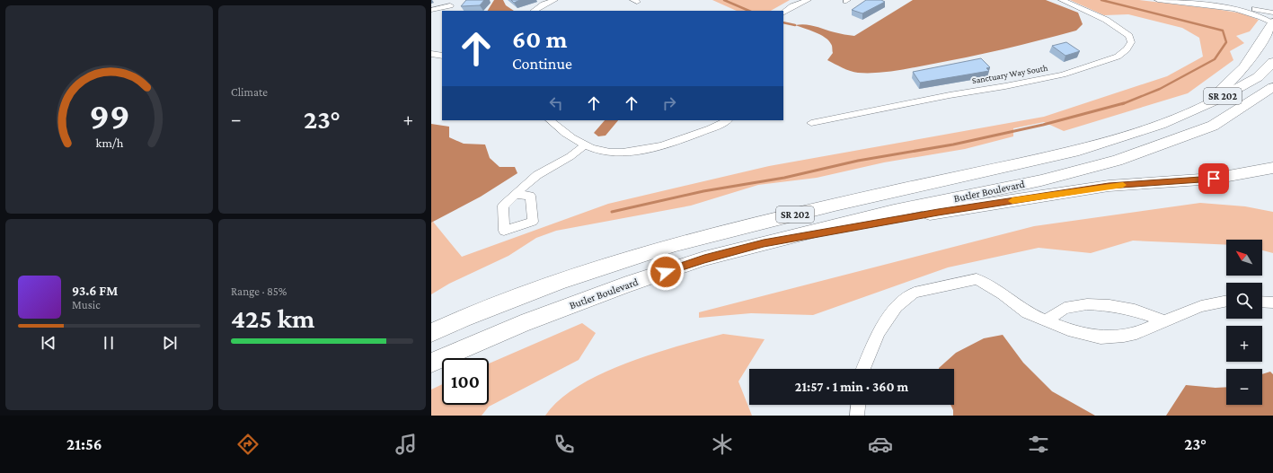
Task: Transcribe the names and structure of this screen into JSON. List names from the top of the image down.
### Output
{
  "streets": {
    "highway": ["SR 202", "Butler Boulevard"],
    "street": ["Sanctuary Way South"]
  },
  "north": "top left",
  "page": {
    "tile": [
      "Climate",
      ["Range · 85%", "425 km"]
    ],
    "turn": ["60 m", "Continue"],
    "heat": ["−", "23°", "+"],
    "map_buttons": ["+", "−"],
    "song": ["93.6 FM", "Music"],
    "limit": "100",
    "trip": "21:57 · 1 min · 360 m",
    "tabs": ["21:56", "23°"],
    "gauge": ["99", "km/h"]
  }
}
